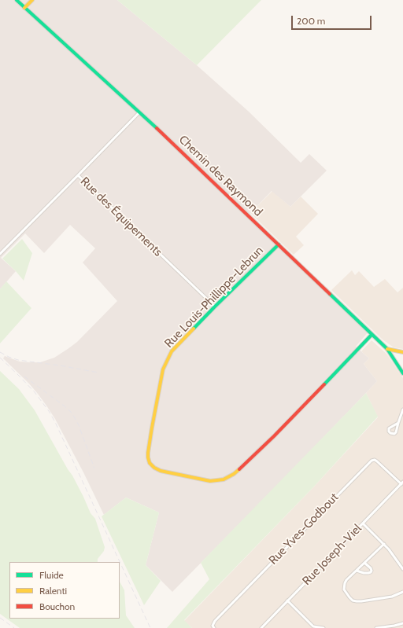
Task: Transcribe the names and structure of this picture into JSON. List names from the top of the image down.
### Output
{
  "streets": {
    "street": [
      "Chemin des Raymond",
      "Rue des Équipements",
      "Rue Louis-Phillippe-Lebrun",
      "Rue Yves-Godbout",
      "Rue Joseph-Viel"
    ]
  },
  "crossings": [
    ["Chemin des Raymond", "Rue des Équipements"],
    ["Chemin des Raymond", "Rue Louis-Phillippe-Lebrun"],
    ["Rue des Équipements", "Rue Louis-Phillippe-Lebrun"],
    ["Rue Yves-Godbout", "Rue Joseph-Viel"]
  ],
  "legend": ["Fluide", "Ralenti", "Bouchon"],
  "scale_bar": "200 m"
}
